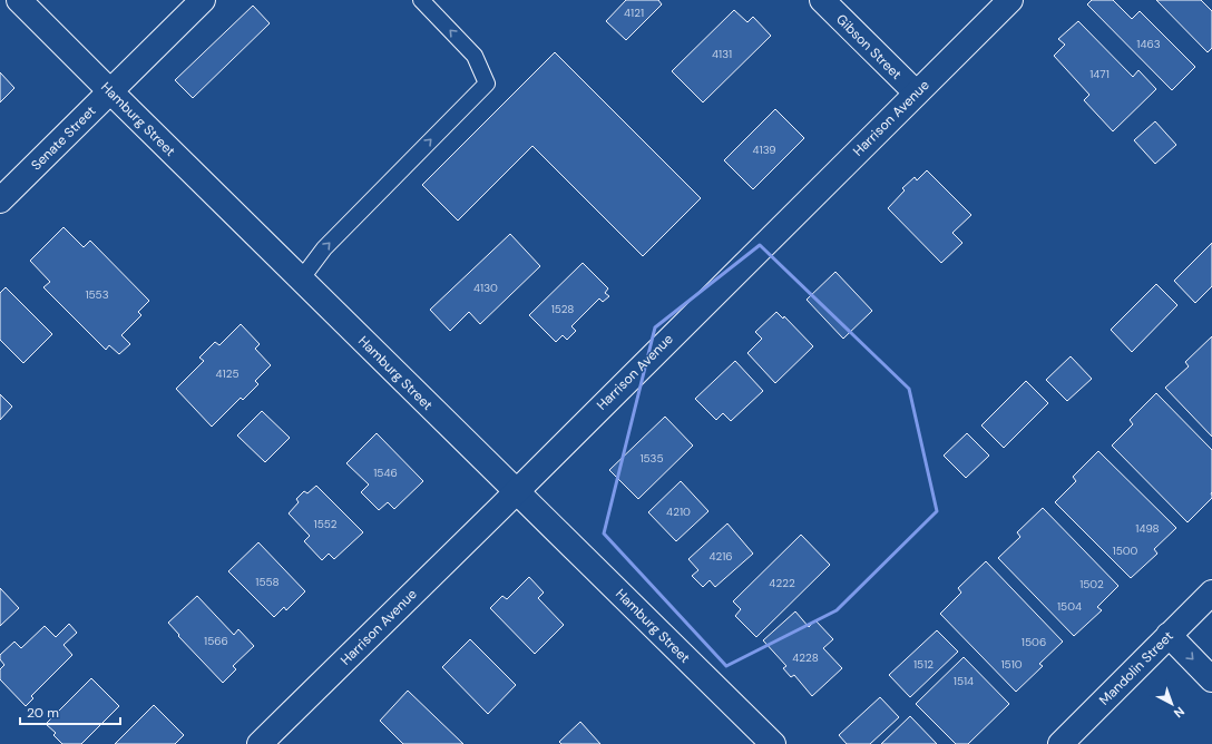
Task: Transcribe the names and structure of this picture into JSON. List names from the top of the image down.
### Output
{
  "streets": {
    "street": [
      "Gibson Street",
      "Harrison Avenue",
      "Hamburg Street",
      "Senate Street",
      "Mandolin Street"
    ]
  },
  "crossings": [
    ["Gibson Street", "Harrison Avenue"],
    ["Harrison Avenue", "Hamburg Street"],
    ["Hamburg Street", "Senate Street"]
  ],
  "house_numbers": [
    "4121",
    "1463",
    "4131",
    "1471",
    "4139",
    "4130",
    "1553",
    "1528",
    "4125",
    "1535",
    "1546",
    "4210",
    "1552",
    "1498",
    "1500",
    "4216",
    "1558",
    "4222",
    "1502",
    "1504",
    "1566",
    "1506",
    "4228",
    "1512",
    "1510",
    "1514"
  ],
  "scale_bar": "20 m",
  "north": "bottom right"
}
